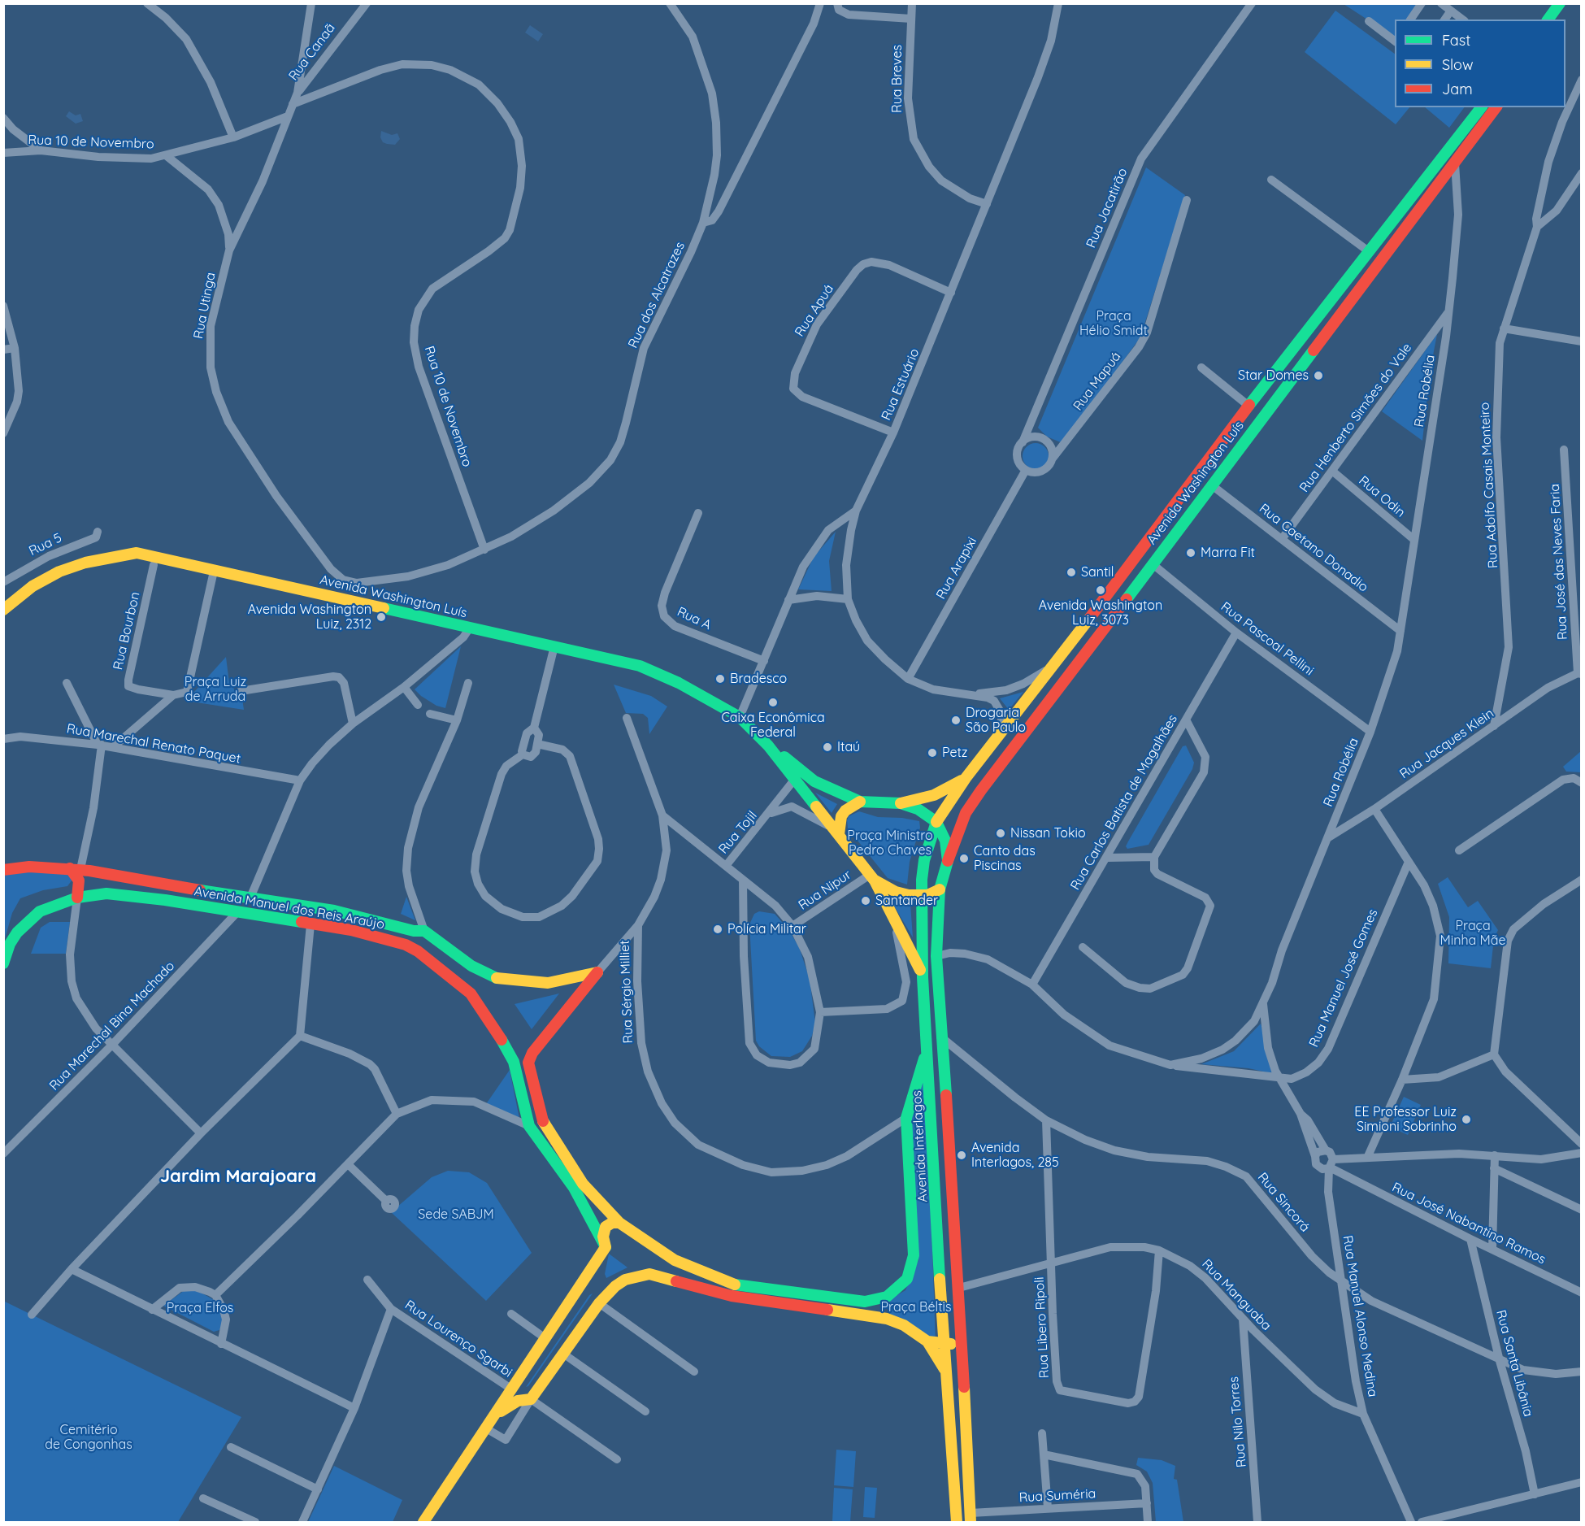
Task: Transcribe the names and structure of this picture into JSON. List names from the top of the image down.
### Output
{
  "streets": {
    "main road": ["Avenida Washington Luís", "Avenida Manuel dos Reis Araújo", "Avenida Interlagos"],
    "street": [
      "Rua Canaã",
      "Rua Breves",
      "Rua 10 de Novembro",
      "Rua Jacatirão",
      "Rua dos Alcatrazes",
      "Rua Utinga",
      "Rua Apuá",
      "Rua Mapuá",
      "Rua Estuário",
      "Rua Robélia",
      "Rua Henberto Simões do Vale",
      "Rua Adolfo Casais Monteiro",
      "Rua Odin",
      "Rua 5",
      "Rua Caetano Donadio",
      "Rua José das Neves Faria",
      "Rua Arapixi",
      "Rua A",
      "Rua Bourbon",
      "Rua Pascoal Pellini",
      "Rua Marechal Renato Paquet",
      "Rua Jacques Klein",
      "Rua Carlos Batista de Magalhães",
      "Rua Tojil",
      "Rua Nipur",
      "Rua Manuel José Gomes",
      "Rua Sérgio Milliet",
      "Rua Marechal Bina Machado",
      "Rua Sincorá",
      "Rua José Nabantino Ramos",
      "Rua Manguaba",
      "Rua Manuel Alonso Medina",
      "Rua Libero Ripoli",
      "Rua Lourenço Sgarbi",
      "Rua Santa Libânia",
      "Rua Nilo Torres",
      "Rua Suméria"
    ]
  },
  "crossings": [
    ["Rua Canaã", "Rua Utinga"],
    ["Rua Breves", "Rua Estuário"],
    ["Rua 10 de Novembro", "Rua dos Alcatrazes"],
    ["Rua 10 de Novembro", "Rua Utinga"],
    ["Rua Jacatirão", "Rua Mapuá"],
    ["Rua Jacatirão", "Rua Arapixi"],
    ["Rua dos Alcatrazes", "Rua Utinga"],
    ["Rua Apuá", "Rua Estuário"],
    ["Rua Mapuá", "Rua Arapixi"],
    ["Rua Estuário", "Avenida Washington Luís"],
    ["Rua Estuário", "Rua A"],
    ["Rua Robélia", "Rua Henberto Simões do Vale"],
    ["Rua Robélia", "Avenida Washington Luís"],
    ["Rua Robélia", "Rua Odin"],
    ["Rua Robélia", "Rua Caetano Donadio"],
    ["Rua Robélia", "Rua Pascoal Pellini"],
    ["Rua Robélia", "Rua Jacques Klein"],
    ["Rua Robélia", "Rua Carlos Batista de Magalhães"],
    ["Rua Robélia", "Avenida Interlagos"],
    ["Rua Robélia", "Rua Manuel Alonso Medina"],
    ["Rua Henberto Simões do Vale", "Rua Odin"],
    ["Rua Henberto Simões do Vale", "Rua Caetano Donadio"],
    ["Avenida Washington Luís", "Rua Caetano Donadio"],
    ["Avenida Washington Luís", "Rua Pascoal Pellini"],
    ["Avenida Washington Luís", "Rua Tojil"],
    ["Avenida Washington Luís", "Rua Nipur"],
    ["Avenida Washington Luís", "Avenida Interlagos"],
    ["Rua Adolfo Casais Monteiro", "Rua Jacques Klein"],
    ["Rua José das Neves Faria", "Rua Jacques Klein"],
    ["Rua Pascoal Pellini", "Rua Carlos Batista de Magalhães"],
    ["Avenida Manuel dos Reis Araújo", "Rua Marechal Bina Machado"],
    ["Rua Manuel José Gomes", "Rua Manuel Alonso Medina"],
    ["Avenida Interlagos", "Rua Sincorá"],
    ["Avenida Interlagos", "Rua Manguaba"],
    ["Avenida Interlagos", "Rua Suméria"],
    ["Rua Sincorá", "Rua Manuel Alonso Medina"],
    ["Rua Sincorá", "Rua Libero Ripoli"],
    ["Rua Sincorá", "Rua Santa Libânia"],
    ["Rua José Nabantino Ramos", "Rua Manuel Alonso Medina"],
    ["Rua José Nabantino Ramos", "Rua Santa Libânia"],
    ["Rua Manguaba", "Rua Manuel Alonso Medina"],
    ["Rua Manguaba", "Rua Libero Ripoli"],
    ["Rua Manguaba", "Rua Nilo Torres"]
  ],
  "districts": ["Jardim Marajoara"],
  "parks": [
    "Praça Hélio Smidt",
    "Praça Luiz de Arruda",
    "Praça Ministro Pedro Chaves",
    "Praça Minha Mãe",
    "Sede SABJM",
    "Praça Béltis",
    "Praça Elfos",
    "Cemitério de Congonhas"
  ],
  "places": [
    "Star Domes",
    "Marra Fit",
    "Santil",
    "Avenida Washington Luiz, 3073",
    "Avenida Washington Luiz, 2312",
    "Bradesco",
    "Caixa Econômica Federal",
    "Drogaria São Paulo",
    "Itaú",
    "Petz",
    "Nissan Tokio",
    "Canto das Piscinas",
    "Santander",
    "Polícia Militar",
    "EE Professor Luiz Simioni Sobrinho",
    "Avenida Interlagos, 285"
  ],
  "legend": ["Fast", "Slow", "Jam"]
}
